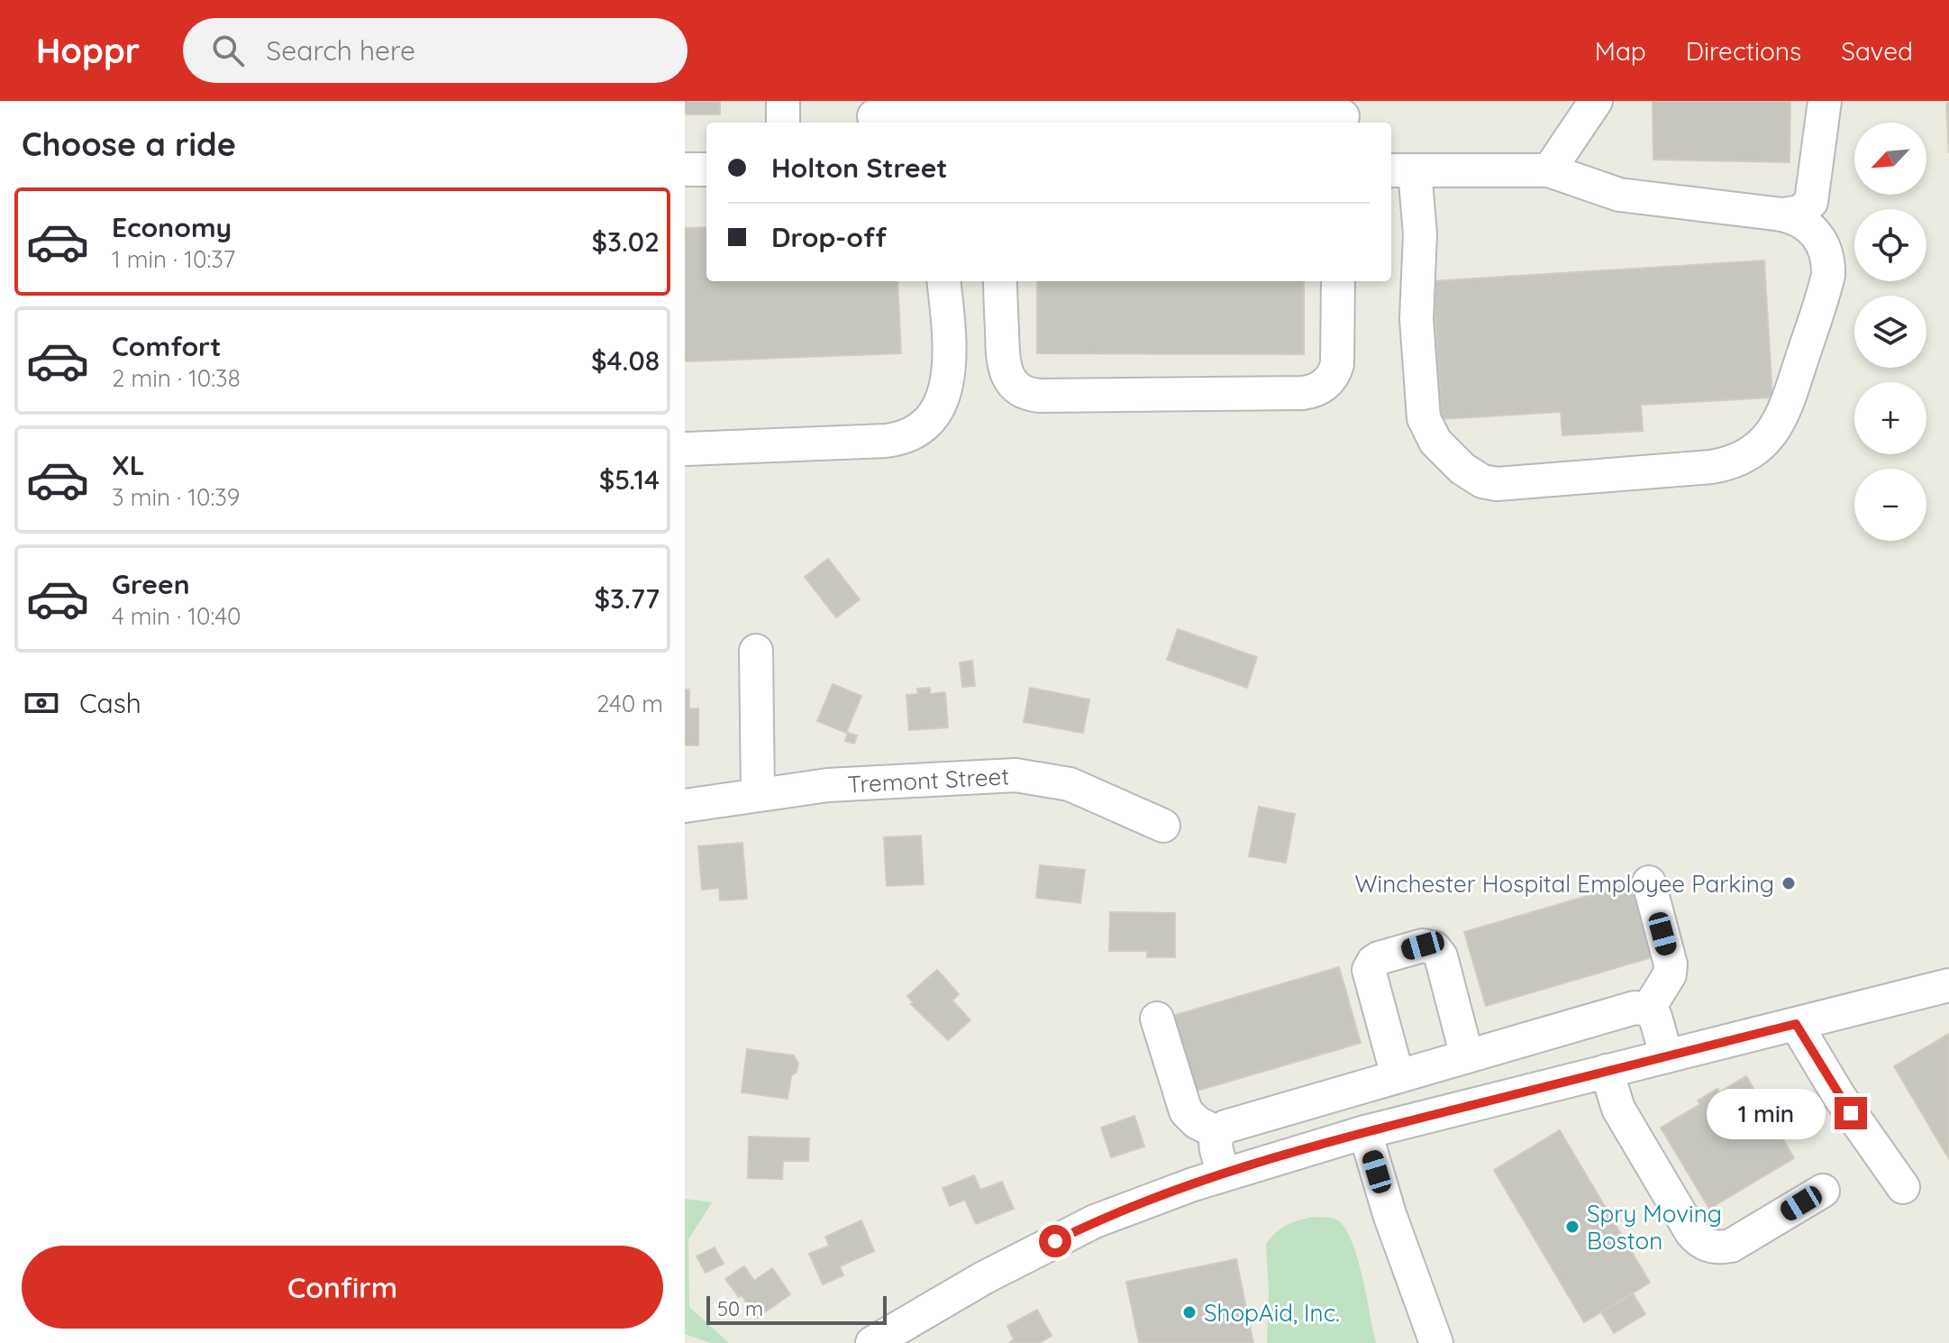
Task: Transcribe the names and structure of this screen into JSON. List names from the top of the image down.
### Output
{
  "streets": {
    "street": ["Tremont Street"]
  },
  "places": ["Winchester Hospital Employee Parking", "Spry Moving Boston", "ShopAid, Inc."],
  "scale_bar": "50 m",
  "north": "bottom left",
  "page": {
    "header": "Hoppr",
    "search": "Search here",
    "nav": ["Map", "Directions", "Saved"],
    "heading": "Choose a ride",
    "map_buttons": ["+", "−"],
    "banner": ["Holton Street", "Drop-off"],
    "list": [
      {
        "name": "Economy",
        "note": "1 min · 10:37",
        "value": "$3.02"
      },
      {
        "name": "Comfort",
        "note": "2 min · 10:38",
        "value": "$4.08"
      },
      {
        "name": "XL",
        "note": "3 min · 10:39",
        "value": "$5.14"
      },
      {
        "name": "Green",
        "note": "4 min · 10:40",
        "value": "$3.77"
      }
    ],
    "pay": ["Cash", "240 m"],
    "bubble": "1 min",
    "buttons": "Confirm",
    "scale": "50 m"
  }
}
